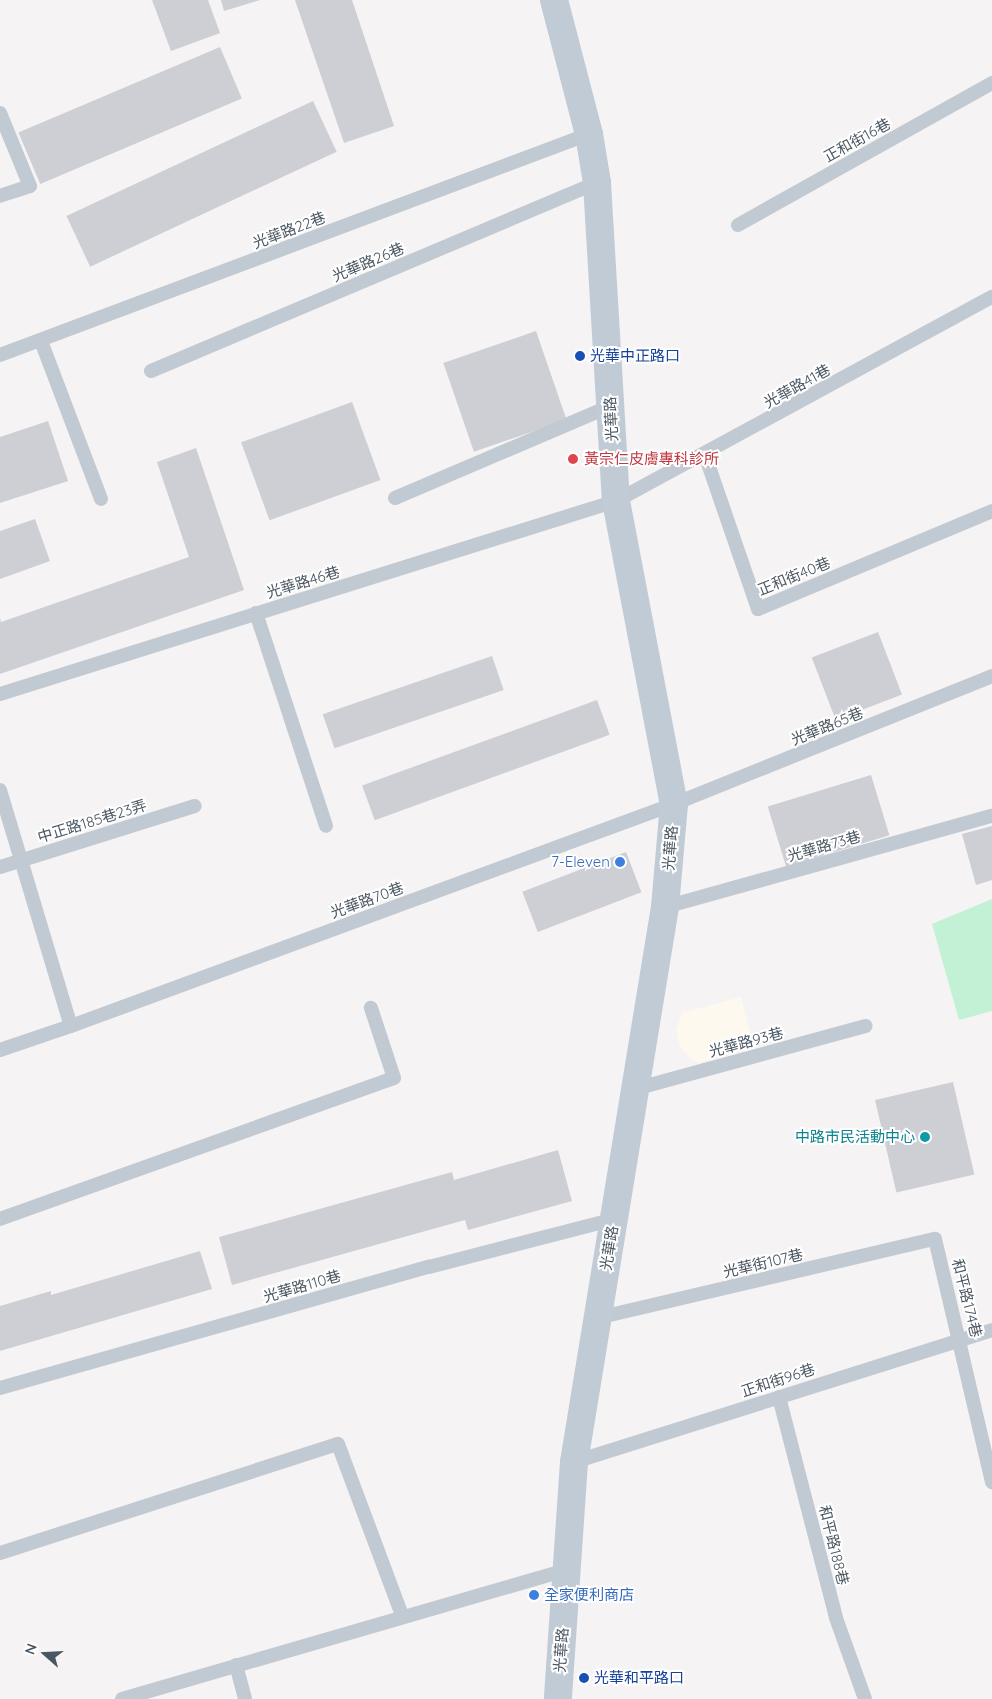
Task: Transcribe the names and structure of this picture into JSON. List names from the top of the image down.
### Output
{
  "streets": {
    "street": ["光華路"],
    "lane": [
      "正和街16巷",
      "光華路22巷",
      "光華路26巷",
      "光華路41巷",
      "正和街40巷",
      "光華路46巷",
      "光華路65巷",
      "中正路185巷23弄",
      "光華路73巷",
      "光華路70巷",
      "光華路93巷",
      "光華街107巷",
      "光華路110巷",
      "和平路174巷",
      "正和街96巷",
      "和平路188巷"
    ]
  },
  "crossings": [
    ["光華路22巷", "光華路"],
    ["光華路26巷", "光華路"],
    ["光華路41巷", "光華路"],
    ["光華路41巷", "正和街40巷"],
    ["光華路41巷", "光華路46巷"],
    ["光華路", "光華路46巷"],
    ["光華路", "光華路65巷"],
    ["光華路", "光華路73巷"],
    ["光華路", "光華路70巷"],
    ["光華路", "光華路93巷"],
    ["光華路", "光華街107巷"],
    ["光華路", "光華路110巷"],
    ["光華路", "正和街96巷"],
    ["光華路65巷", "光華路70巷"],
    ["光華街107巷", "和平路174巷"],
    ["和平路174巷", "正和街96巷"],
    ["正和街96巷", "和平路188巷"]
  ],
  "places": [
    "光華中正路口",
    "黃宗仁皮膚專科診所",
    "7-Eleven",
    "中路市民活動中心",
    "全家便利商店",
    "光華和平路口"
  ],
  "north": "left"
}
